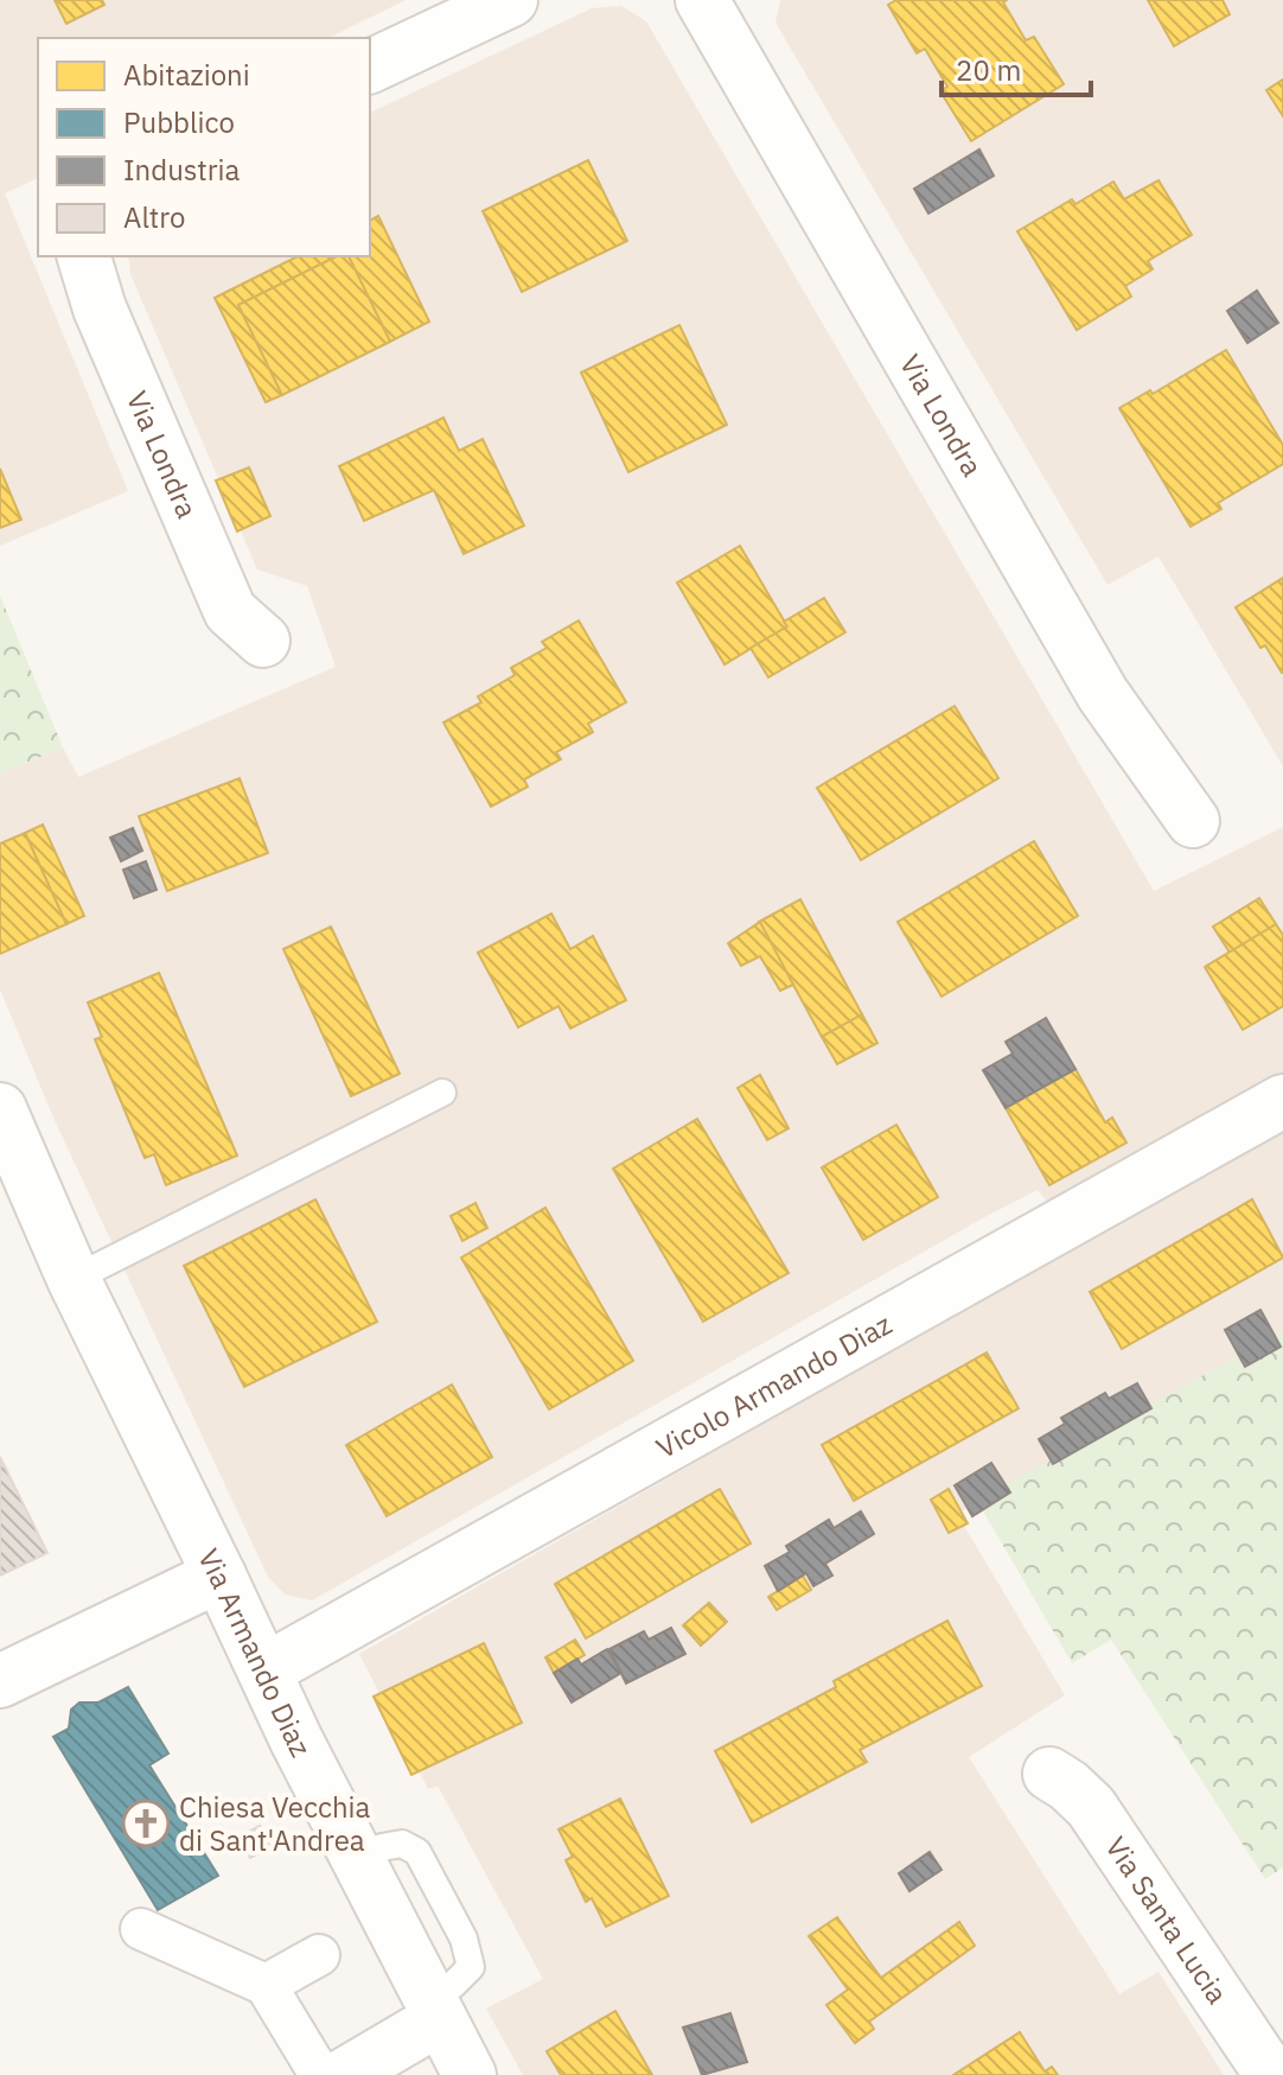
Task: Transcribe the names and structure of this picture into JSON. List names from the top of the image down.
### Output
{
  "streets": {
    "street": [
      "Via Londra",
      "Vicolo Armando Diaz",
      "Via Armando Diaz",
      "Via Santa Lucia"
    ]
  },
  "crossings": [
    ["Vicolo Armando Diaz", "Via Armando Diaz"]
  ],
  "places": {
    "church": ["Chiesa Vecchia di Sant'Andrea"]
  },
  "legend": [
    "Abitazioni",
    "Pubblico",
    "Industria",
    "Altro"
  ],
  "scale_bar": "20 m"
}
